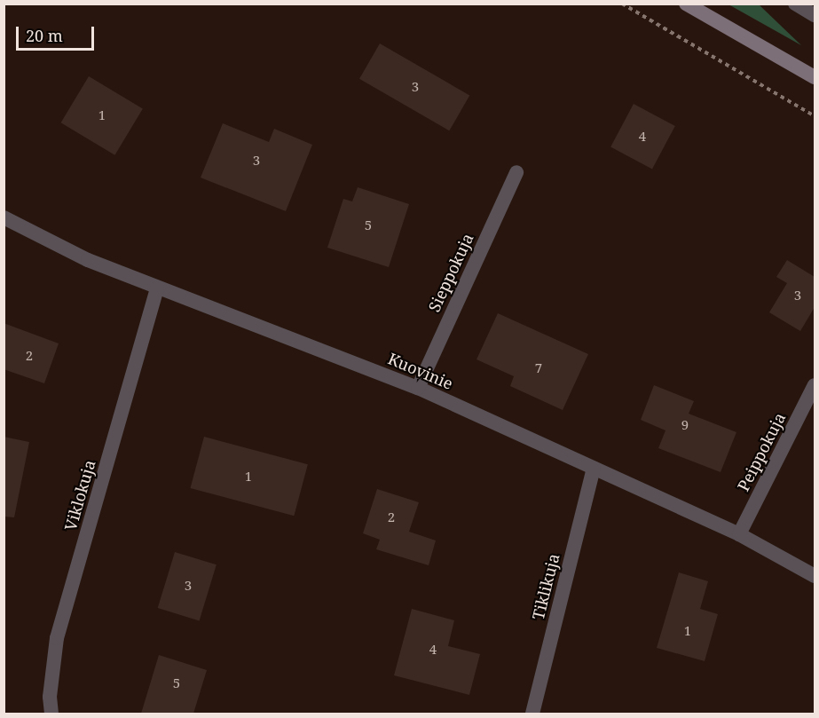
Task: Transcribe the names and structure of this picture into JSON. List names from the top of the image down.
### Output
{
  "streets": {
    "street": [
      "Sieppokuja",
      "Kuovinie",
      "Peippokuja",
      "Viklokuja",
      "Tiklikuja"
    ]
  },
  "crossings": [
    ["Sieppokuja", "Kuovinie"],
    ["Kuovinie", "Peippokuja"],
    ["Kuovinie", "Viklokuja"],
    ["Kuovinie", "Tiklikuja"]
  ],
  "house_numbers": [
    "3",
    "1",
    "4",
    "3",
    "5",
    "3",
    "2",
    "7",
    "9",
    "1",
    "2",
    "3",
    "1",
    "4",
    "5"
  ],
  "scale_bar": "20 m"
}
